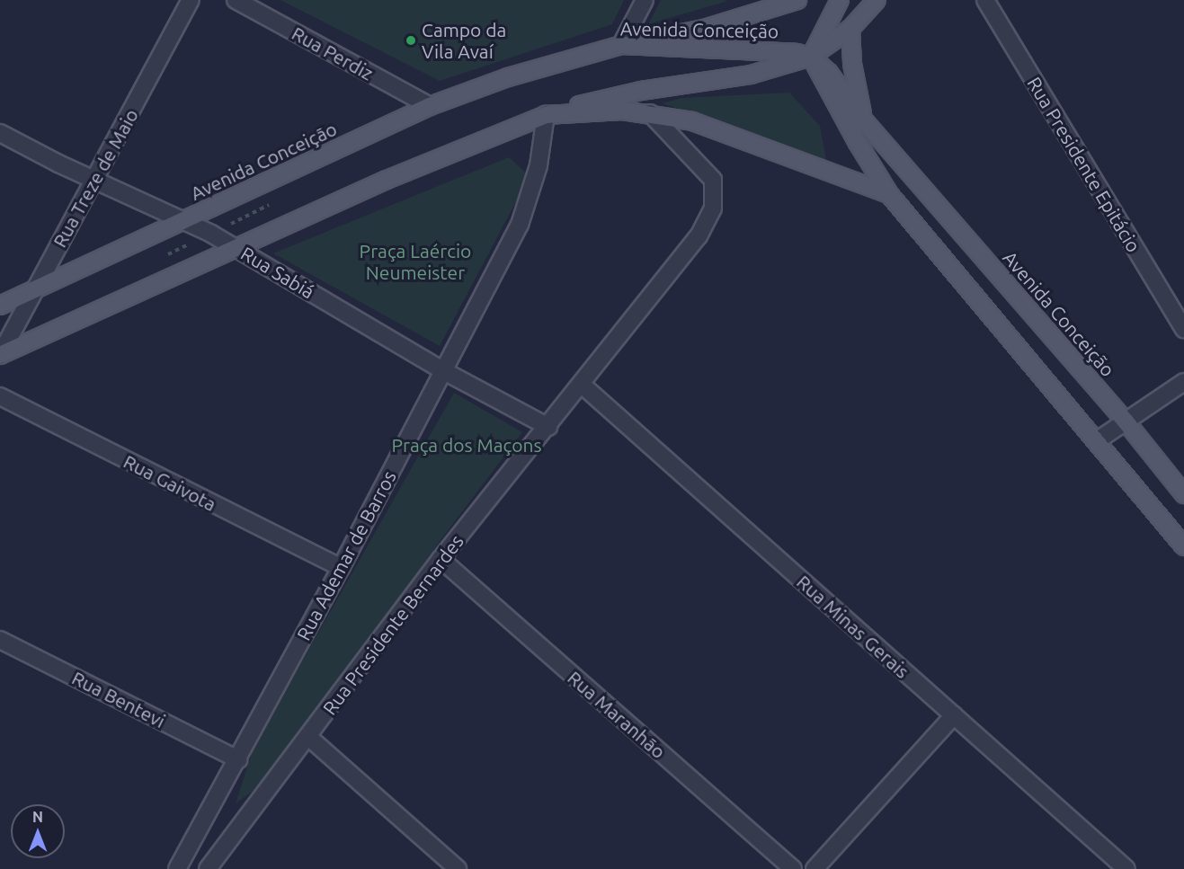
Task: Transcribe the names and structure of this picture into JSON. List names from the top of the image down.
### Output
{
  "streets": {
    "main road": ["Avenida Conceição"],
    "street": [
      "Rua Perdiz",
      "Rua Presidente Epitácio",
      "Rua Treze de Maio",
      "Rua Sabiá",
      "Rua Gaivota",
      "Rua Ademar de Barros",
      "Rua Presidente Bernardes",
      "Rua Minas Gerais",
      "Rua Bentevi",
      "Rua Maranhão"
    ]
  },
  "crossings": [
    ["Avenida Conceição", "Rua Perdiz"],
    ["Avenida Conceição", "Rua Treze de Maio"],
    ["Avenida Conceição", "Rua Sabiá"],
    ["Rua Treze de Maio", "Rua Sabiá"],
    ["Rua Sabiá", "Rua Ademar de Barros"],
    ["Rua Sabiá", "Rua Presidente Bernardes"],
    ["Rua Gaivota", "Rua Ademar de Barros"],
    ["Rua Ademar de Barros", "Rua Bentevi"],
    ["Rua Presidente Bernardes", "Rua Minas Gerais"],
    ["Rua Presidente Bernardes", "Rua Maranhão"]
  ],
  "parks": ["Praça Laércio Neumeister", "Praça dos Maçons"],
  "places": ["Campo da Vila Avaí"],
  "north": "top"
}
